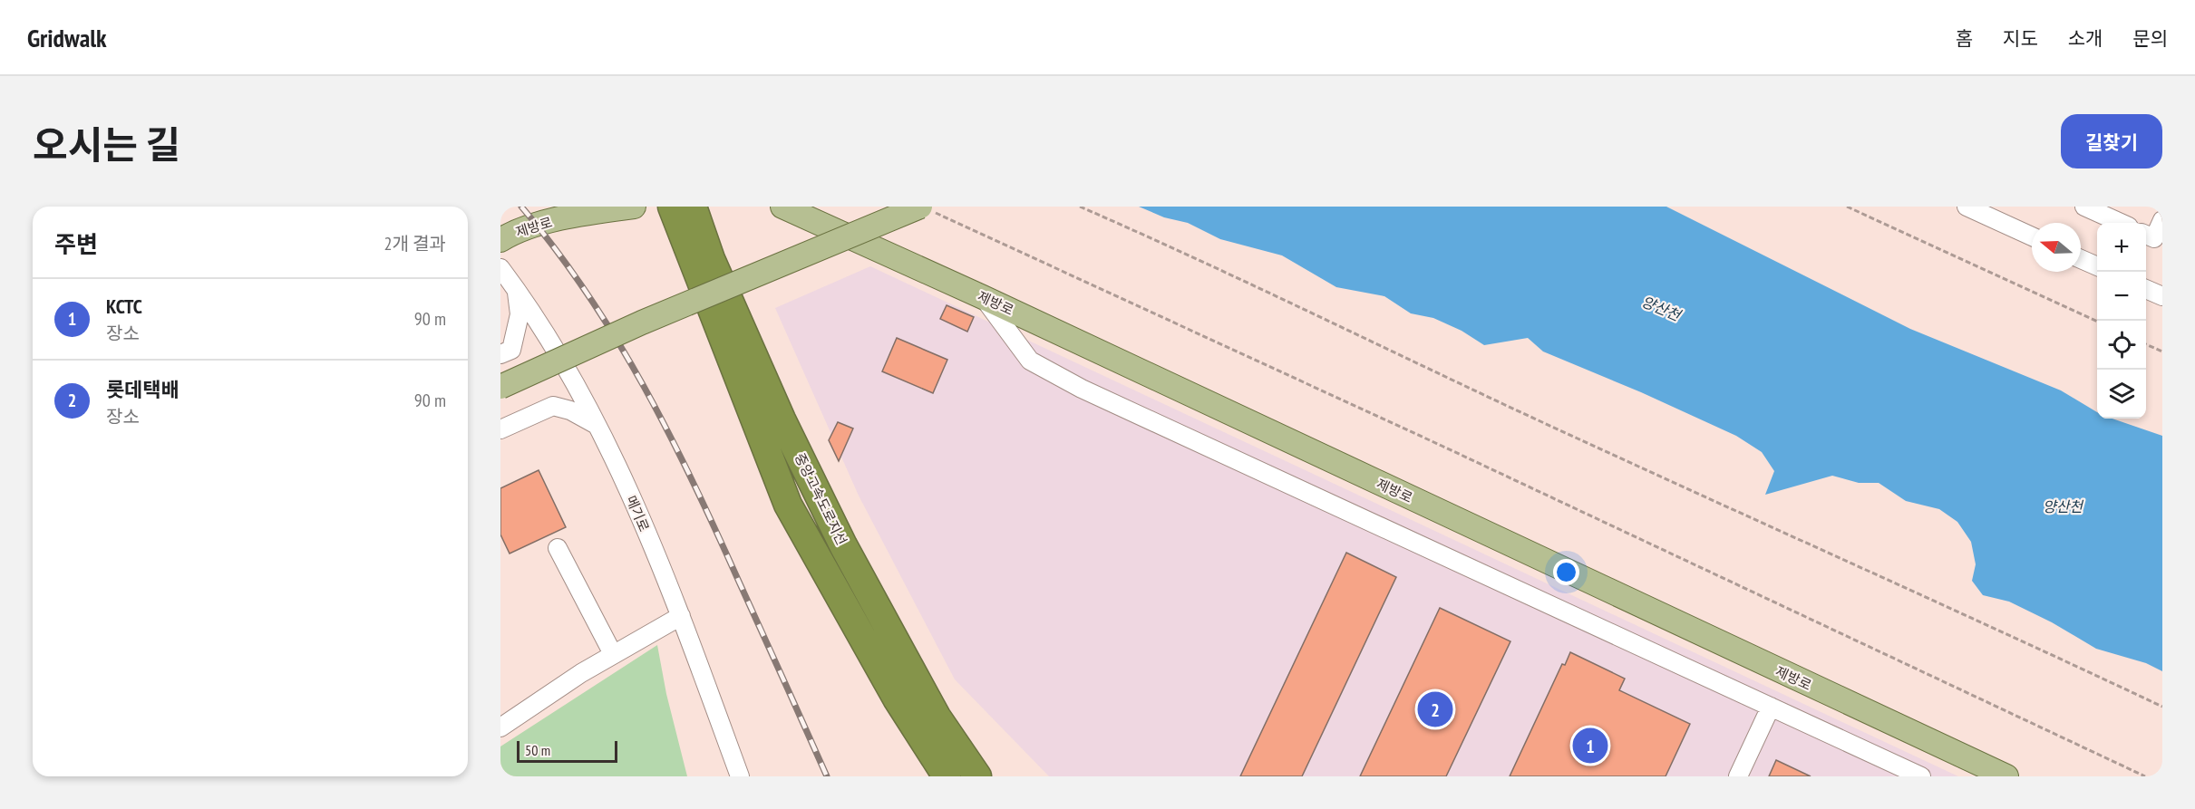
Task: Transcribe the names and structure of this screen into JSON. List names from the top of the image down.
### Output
{
  "streets": {
    "highway": ["중앙고속도로지선"],
    "main road": ["제방로"],
    "street": ["메기로"]
  },
  "water": ["양산천"],
  "scale_bar": "50 m",
  "north": "left",
  "page": {
    "header": "Gridwalk",
    "nav": [
      "홈",
      "지도",
      "소개",
      "문의"
    ],
    "title": "오시는 길",
    "buttons": "길찾기",
    "heading": ["주변", "2개 결과"],
    "map_buttons": ["+", "−"],
    "list": [
      {
        "mark": "1",
        "name": "KCTC",
        "note": "장소",
        "value": "90 m"
      },
      {
        "mark": "2",
        "name": "롯데택배",
        "note": "장소",
        "value": "90 m"
      }
    ],
    "pins": ["2", "1"],
    "scale": "50 m"
  }
}
